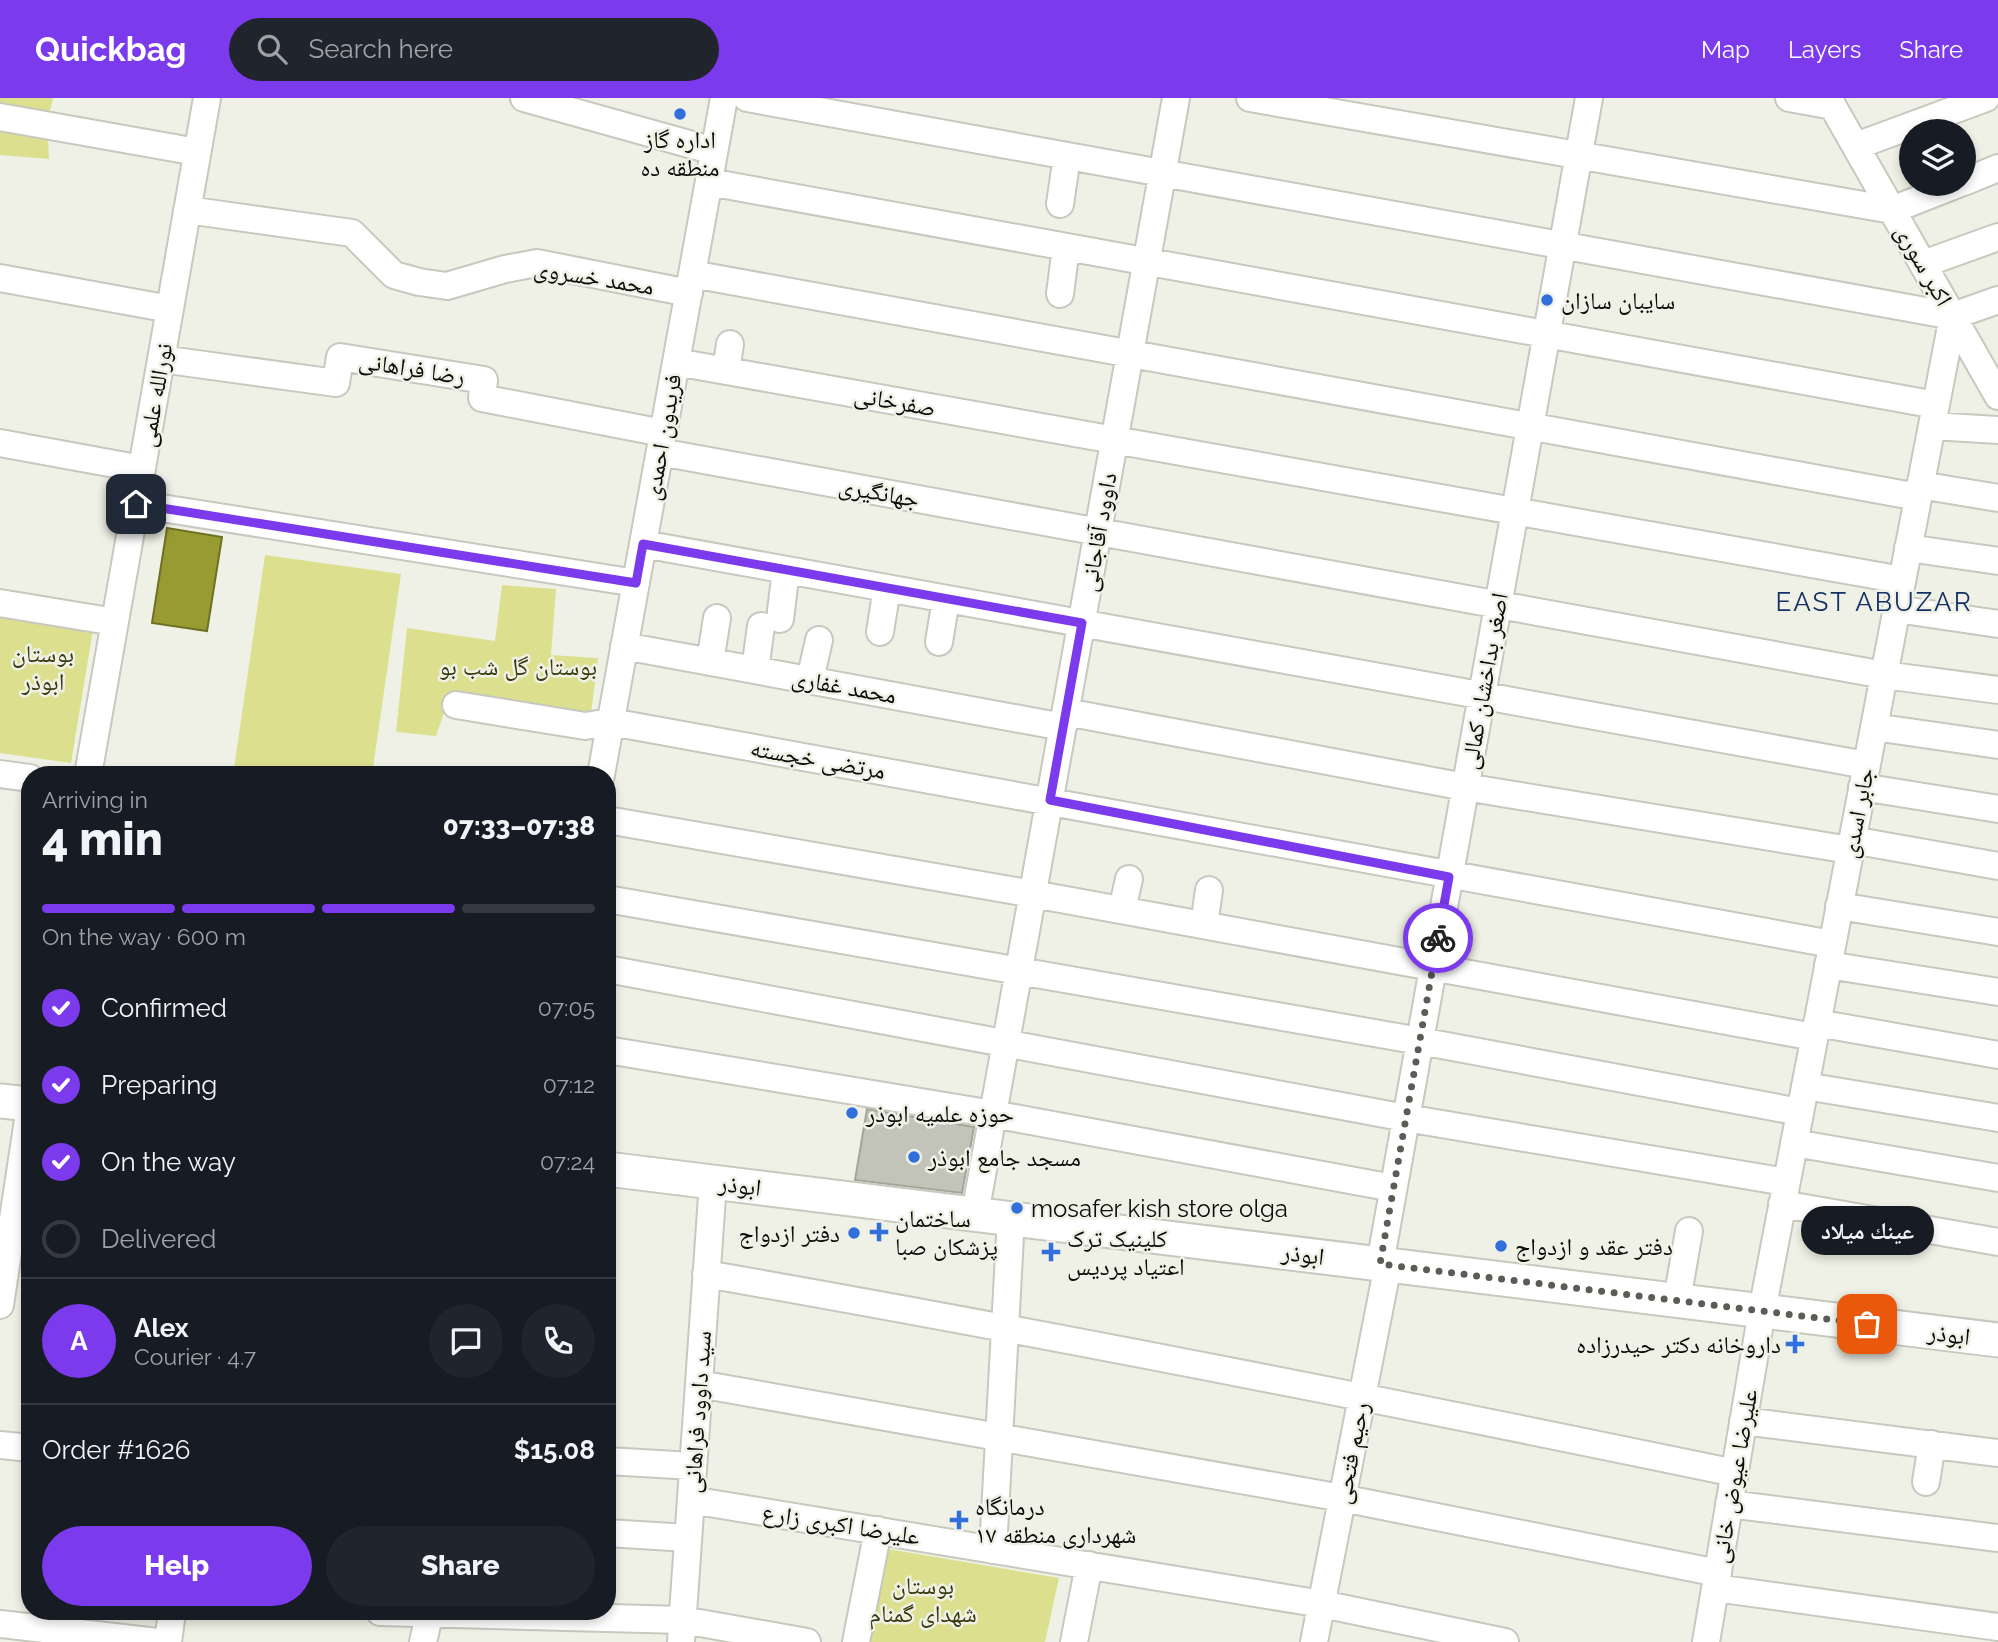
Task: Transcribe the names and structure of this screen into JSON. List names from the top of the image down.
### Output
{
  "streets": {
    "main road": ["ابوذر"],
    "street": [
      "اکبر سوری",
      "محمد خسروی",
      "رضا فراهانی",
      "نورالله علمی",
      "صفرخانی",
      "فریدون احمدی",
      "جهانگیری",
      "داوود آقاجانی",
      "اصغر بداخشان کمالی",
      "محمد غفاری",
      "مرتضی خجسته",
      "جابر اسدی",
      "سید داوود فراهانی",
      "رحیم فتحی",
      "علیرضا عیوض خانی",
      "علیرضا اکبری زارع"
    ]
  },
  "crossings": [
    ["اکبر سوری", "جابر اسدی"],
    ["محمد خسروی", "نورالله علمی"],
    ["محمد خسروی", "فریدون احمدی"],
    ["محمد خسروی", "داوود آقاجانی"],
    ["محمد خسروی", "اصغر بداخشان کمالی"],
    ["محمد خسروی", "جابر اسدی"],
    ["رضا فراهانی", "نورالله علمی"],
    ["رضا فراهانی", "فریدون احمدی"],
    ["رضا فراهانی", "جهانگیری"],
    ["صفرخانی", "فریدون احمدی"],
    ["صفرخانی", "داوود آقاجانی"],
    ["صفرخانی", "اصغر بداخشان کمالی"],
    ["صفرخانی", "جابر اسدی"],
    ["فریدون احمدی", "جهانگیری"],
    ["فریدون احمدی", "محمد غفاری"],
    ["فریدون احمدی", "مرتضی خجسته"],
    ["جهانگیری", "داوود آقاجانی"],
    ["جهانگیری", "اصغر بداخشان کمالی"],
    ["جهانگیری", "جابر اسدی"],
    ["داوود آقاجانی", "محمد غفاری"],
    ["داوود آقاجانی", "مرتضی خجسته"],
    ["داوود آقاجانی", "ابوذر"],
    ["اصغر بداخشان کمالی", "محمد غفاری"],
    ["اصغر بداخشان کمالی", "مرتضی خجسته"],
    ["اصغر بداخشان کمالی", "ابوذر"],
    ["اصغر بداخشان کمالی", "رحیم فتحی"],
    ["محمد غفاری", "جابر اسدی"],
    ["مرتضی خجسته", "جابر اسدی"],
    ["جابر اسدی", "ابوذر"],
    ["جابر اسدی", "علیرضا عیوض خانی"],
    ["ابوذر", "سید داوود فراهانی"],
    ["ابوذر", "رحیم فتحی"],
    ["ابوذر", "علیرضا عیوض خانی"],
    ["سید داوود فراهانی", "علیرضا اکبری زارع"],
    ["رحیم فتحی", "علیرضا اکبری زارع"]
  ],
  "districts": ["EAST ABUZAR"],
  "parks": ["بوستان ابوذر", "بوستان گل شب بو", "بوستان شهدای گمنام"],
  "places": {
    "other": [
      "اداره گاز منطقه ده",
      "سایبان سازان",
      "حوزه علمیه ابوذر",
      "مسجد جامع ابوذر",
      "mosafer kish store olga",
      "دفتر ازدواج",
      "دفتر عقد و ازدواج",
      "عينك ميلاد"
    ],
    "health": [
      "ساختمان پزشکان صبا",
      "کلینیک ترک اعتیاد پردیس",
      "داروخانه دکتر حیدرزاده",
      "درمانگاه شهرداری منطقه ۱۷"
    ]
  },
  "page": {
    "header": "Quickbag",
    "search": "Search here",
    "nav": ["Map", "Layers", "Share"],
    "heading": ["4 min", "Arriving in", "07:33–07:38"],
    "panel": [
      "Alex",
      "Courier · 4.7",
      "Order #1626",
      "$15.08"
    ],
    "bar": "On the way · 600 m",
    "list": [
      ["Confirmed", "07:05"],
      ["Preparing", "07:12"],
      ["On the way", "07:24"],
      "Delivered"
    ],
    "bubble": "عينك ميلاد",
    "round": "A",
    "buttons": ["Help", "Share"]
  }
}
